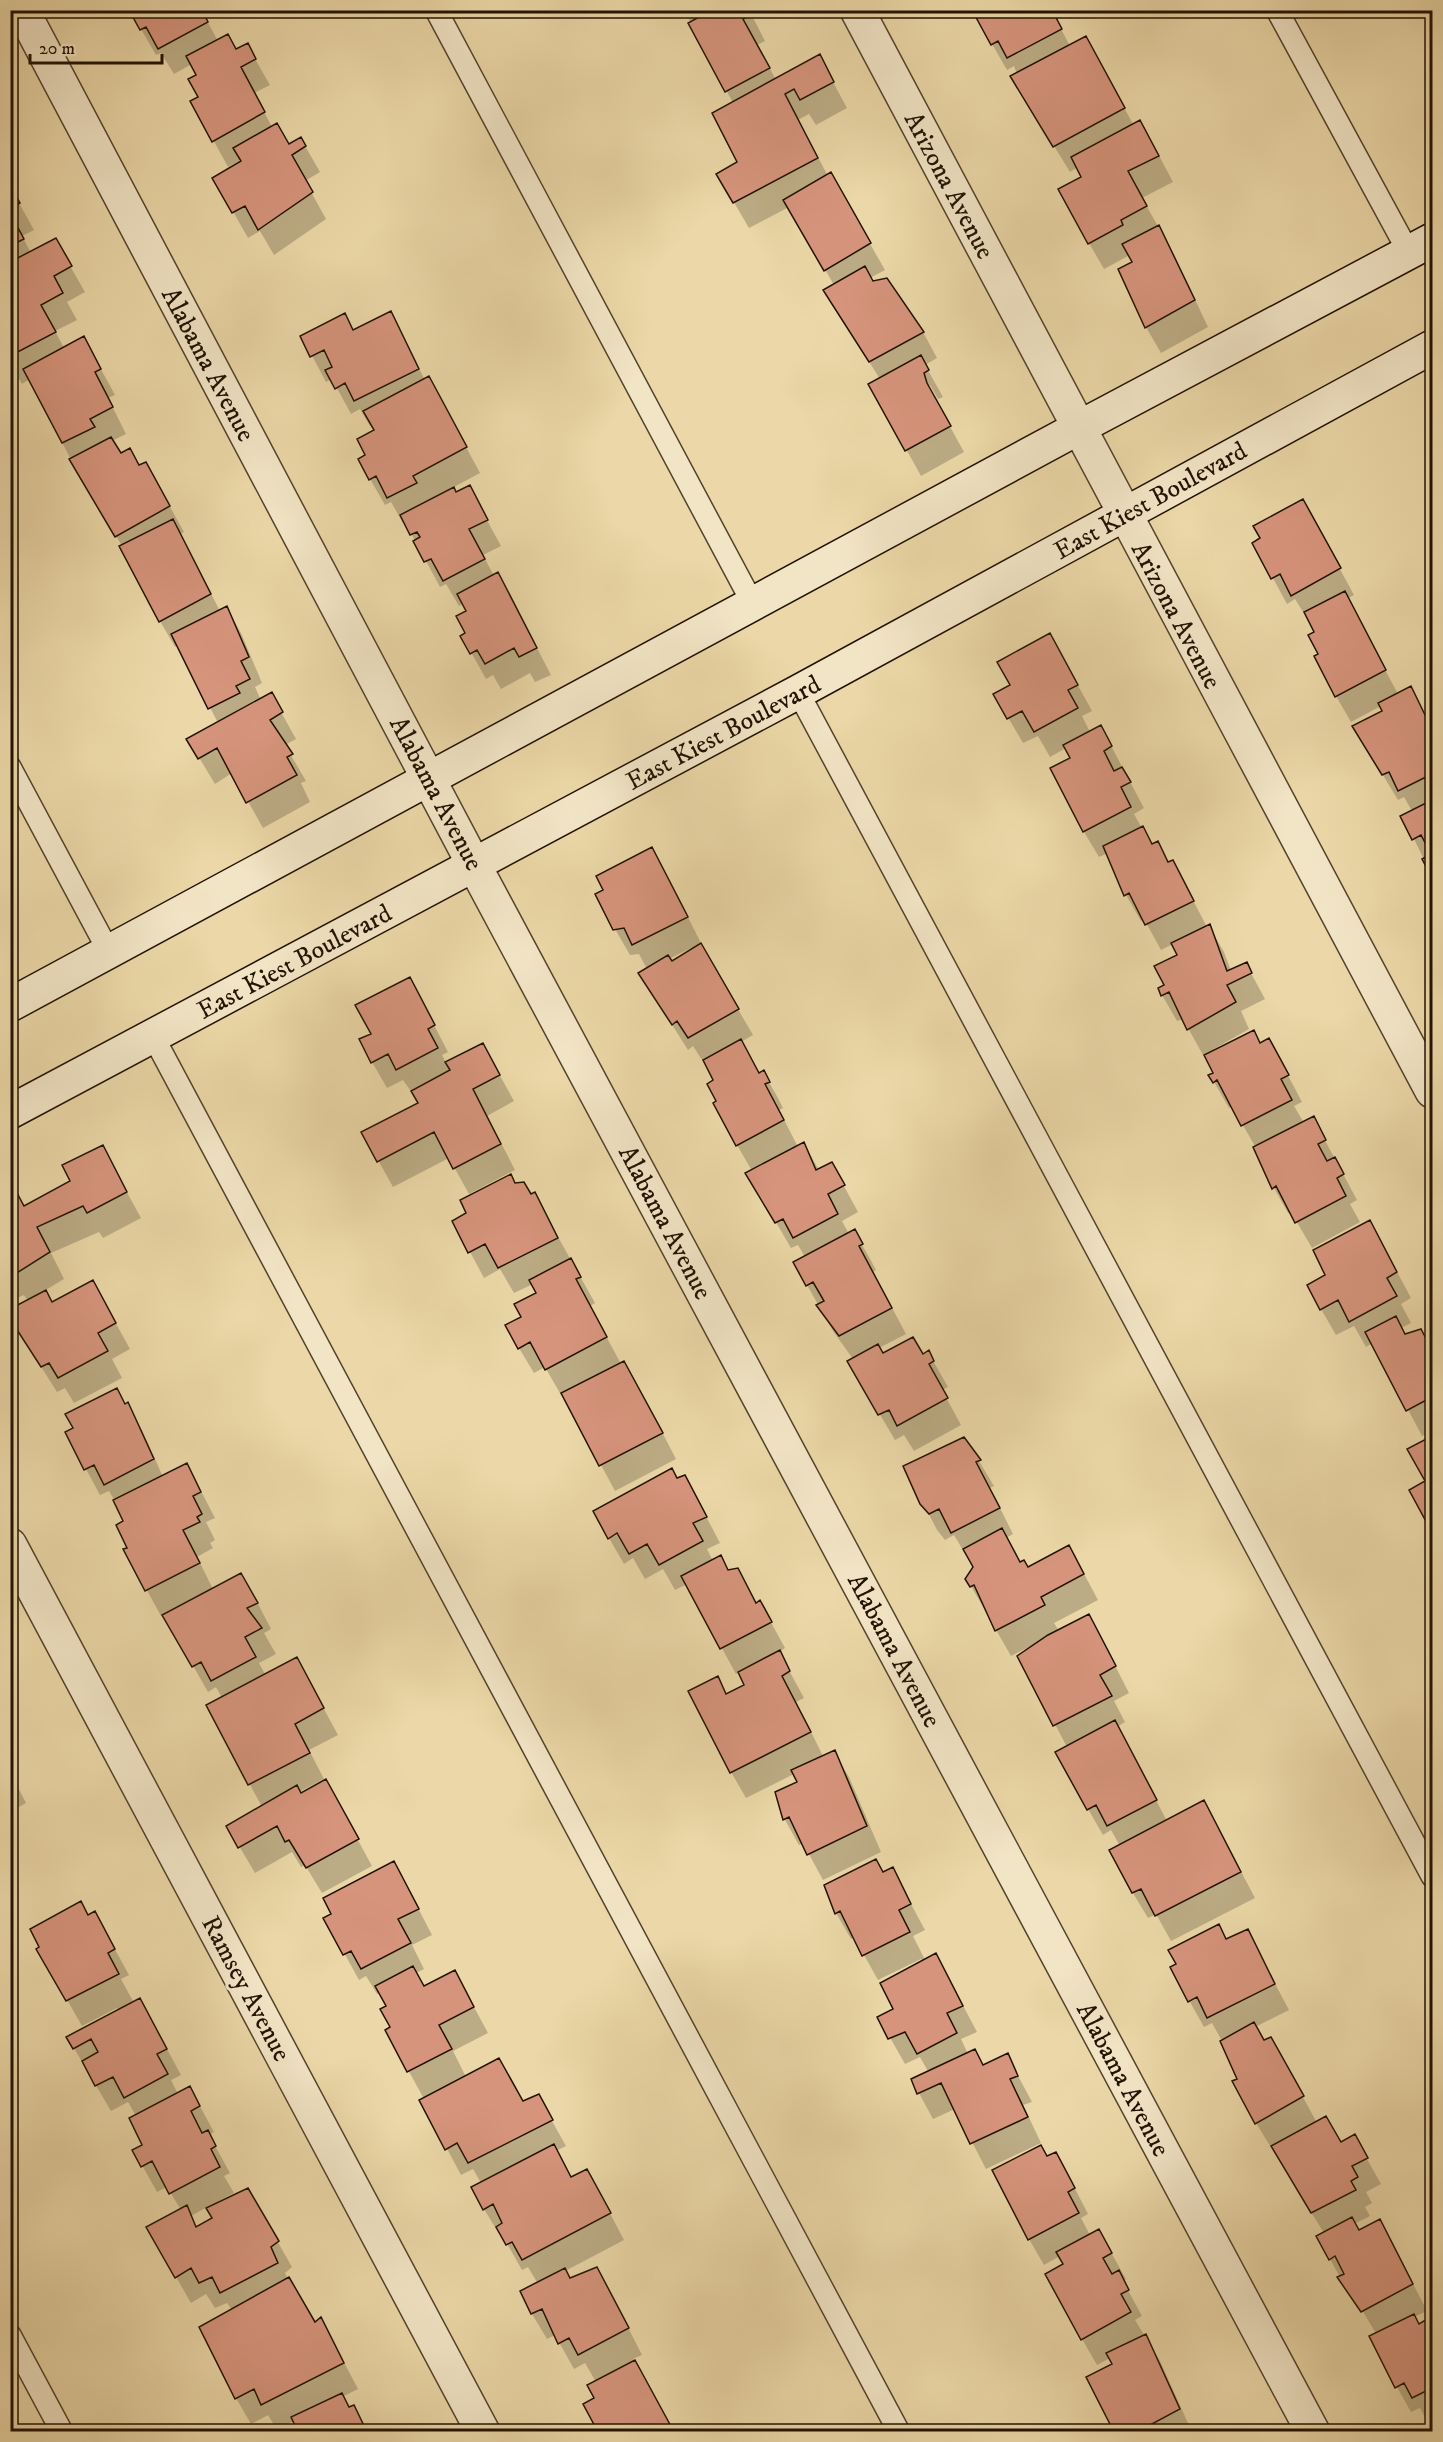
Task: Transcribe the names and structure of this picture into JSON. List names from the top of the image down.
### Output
{
  "streets": {
    "street": [
      "Arizona Avenue",
      "Alabama Avenue",
      "East Kiest Boulevard",
      "Ramsey Avenue"
    ]
  },
  "crossings": [
    ["Arizona Avenue", "East Kiest Boulevard"],
    ["Alabama Avenue", "East Kiest Boulevard"]
  ],
  "scale_bar": "20 m"
}
